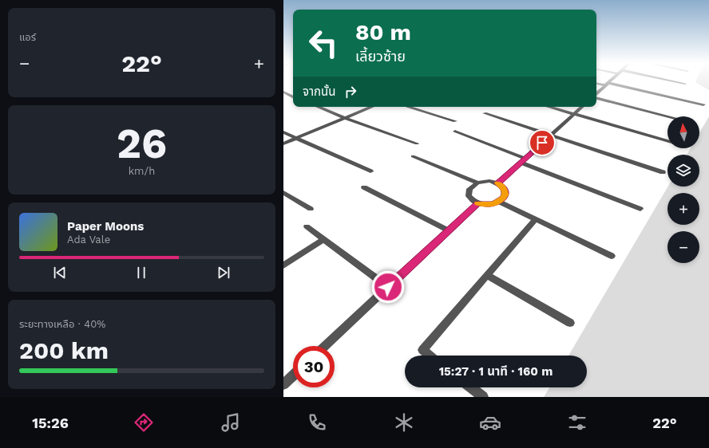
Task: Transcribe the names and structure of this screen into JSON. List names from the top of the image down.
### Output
{
  "north": "top",
  "page": {
    "tile": [
      "แอร์",
      ["26", "km/h"],
      ["ระยะทางเหลือ · 40%", "200 km"]
    ],
    "turn": ["80 m", "เลี้ยวซ้าย"],
    "heat": ["−", "22°", "+"],
    "then": "จากนั้น",
    "map_buttons": ["+", "−"],
    "song": ["Paper Moons", "Ada Vale"],
    "limit": "30",
    "trip": "15:27 · 1 นาที · 160 m",
    "tabs": ["15:26", "22°"]
  }
}
